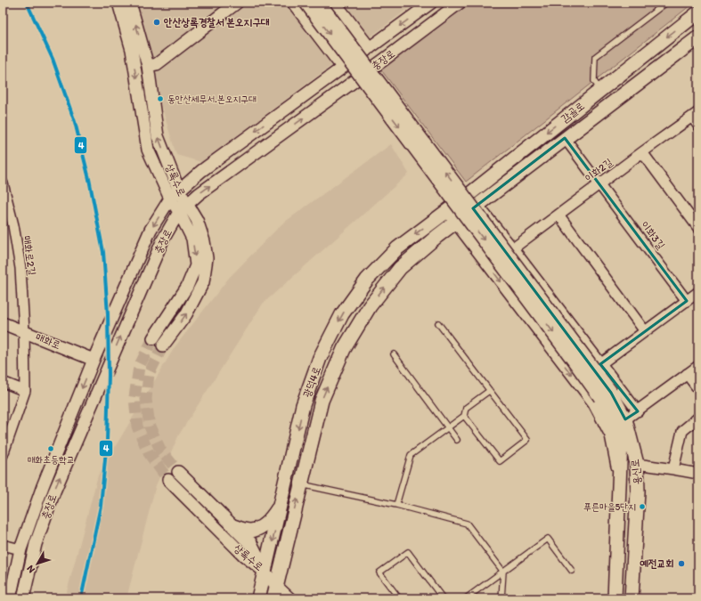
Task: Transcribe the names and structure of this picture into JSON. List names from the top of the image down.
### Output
{
  "streets": {
    "main road": [
      "감골로",
      "상록수로",
      "광덕4로",
      "용신로"
    ],
    "street": [
      "충장로",
      "이화2길",
      "이화3길",
      "매화로2길",
      "매화로"
    ]
  },
  "crossings": [
    ["충장로", "상록수로"],
    ["충장로", "매화로"],
    ["감골로", "이화3길"],
    ["감골로", "광덕4로"],
    ["이화2길", "이화3길"],
    ["상록수로", "광덕4로"],
    ["매화로2길", "매화로"]
  ],
  "places": [
    "안산상록경찰서 본오지구대",
    "동안산세무서.본오지구대",
    "매화초등학교",
    "푸른마을5단지",
    "예전교회"
  ],
  "lines": ["transit line 4"],
  "north": "bottom left"
}
